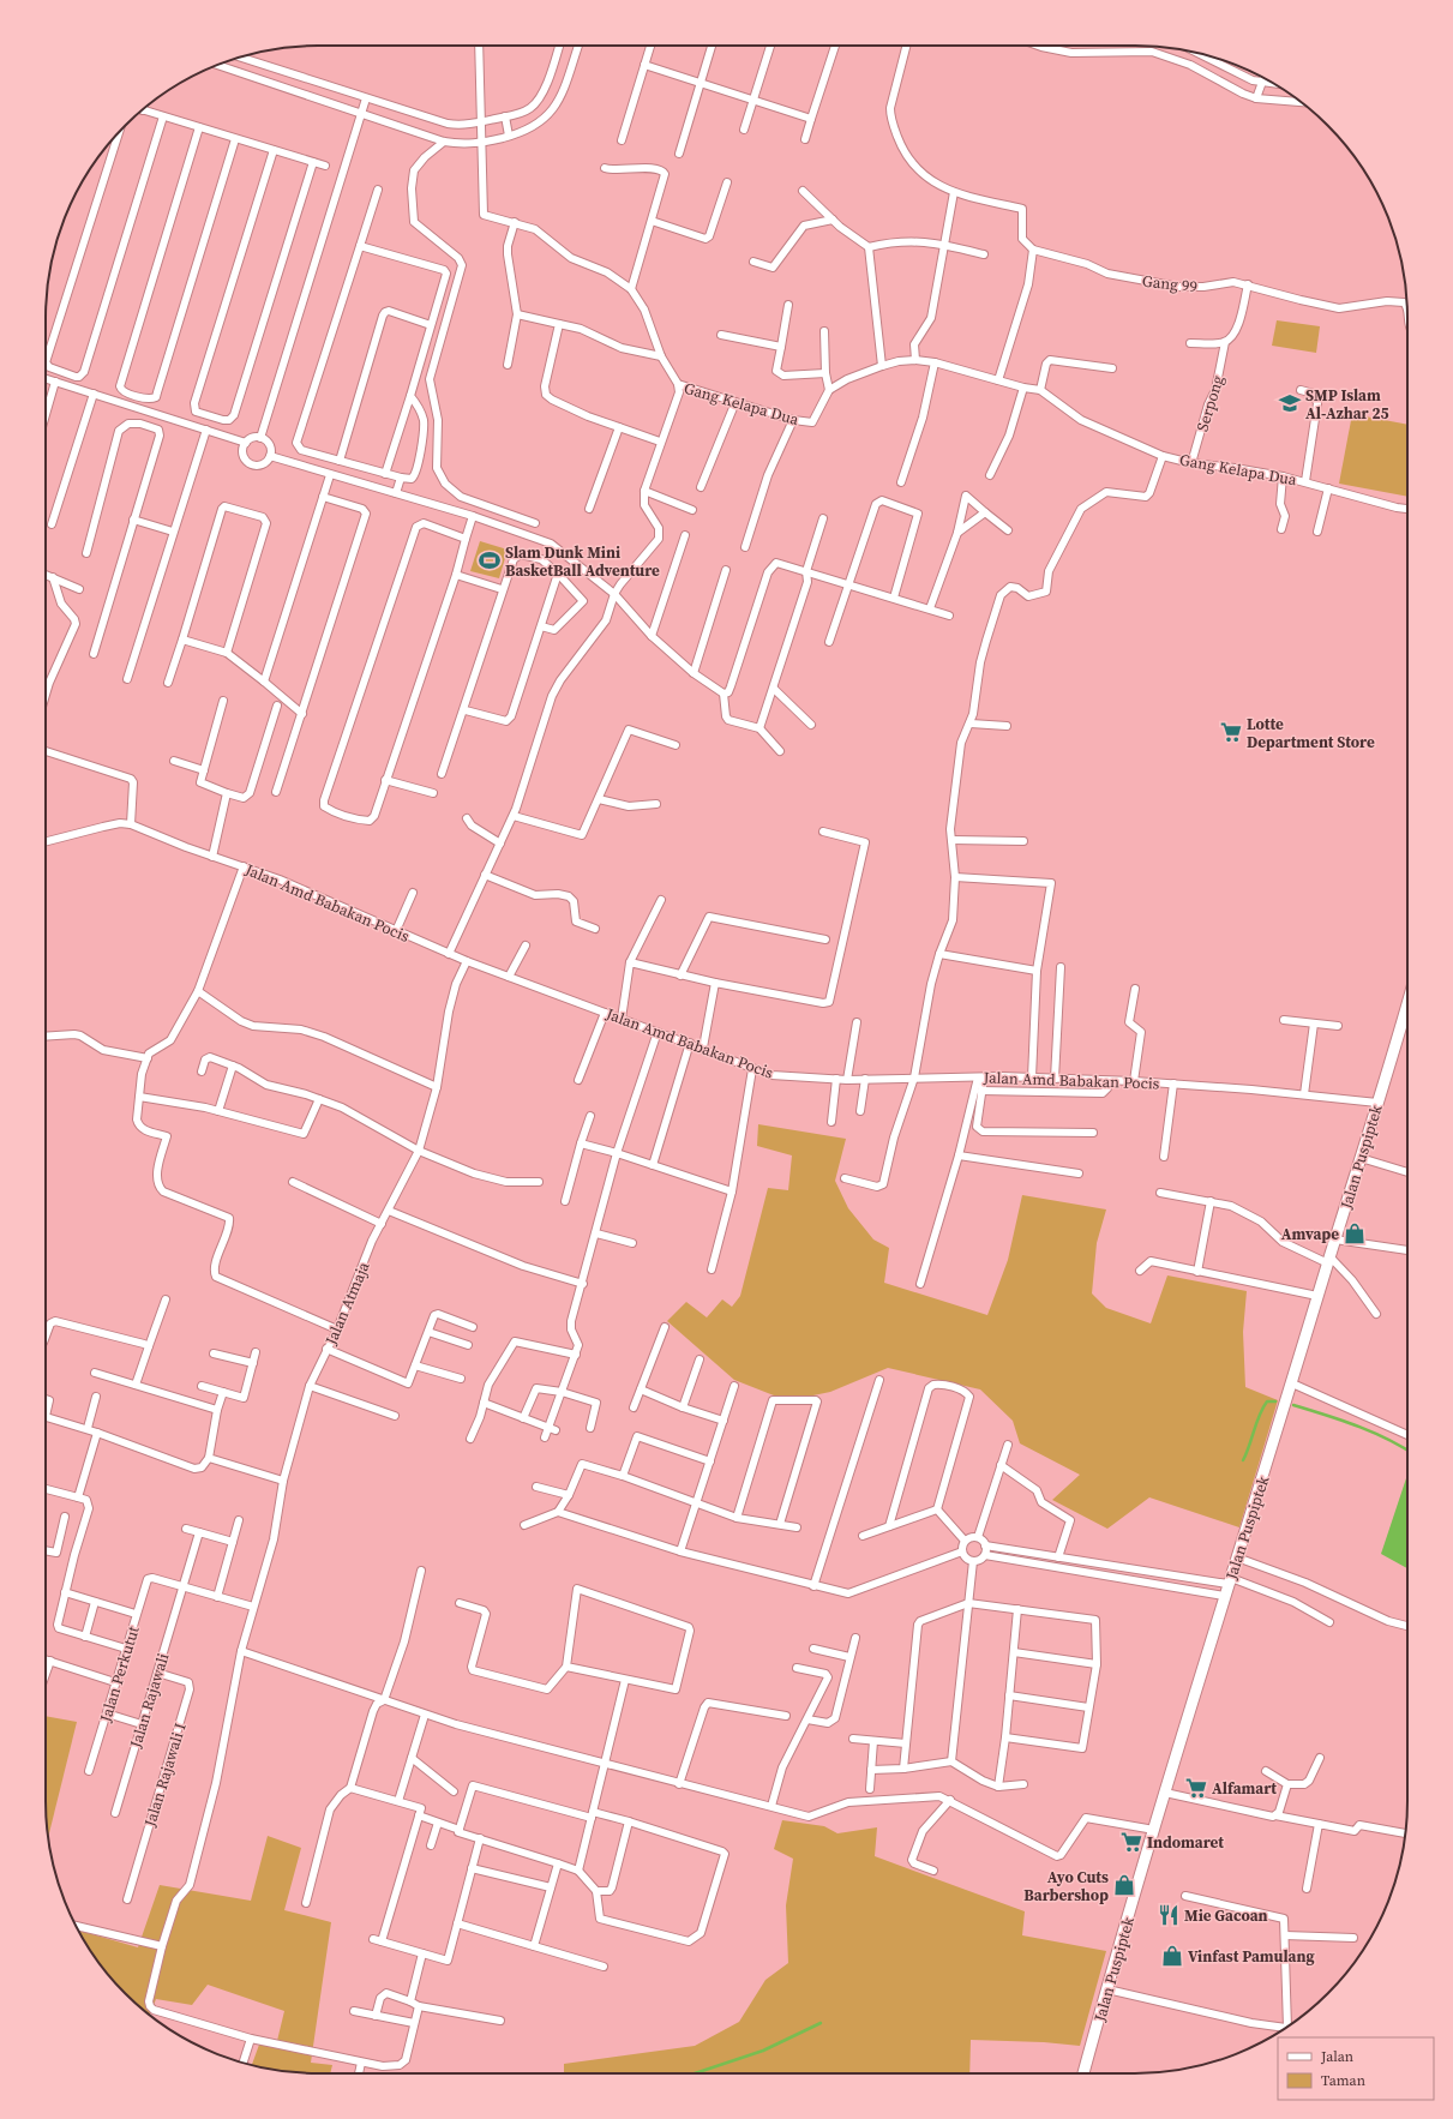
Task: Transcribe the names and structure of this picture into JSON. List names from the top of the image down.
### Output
{
  "streets": {
    "main road": ["Jalan Puspiptek"],
    "street": [
      "Gang 99",
      "Gang Kelapa Dua",
      "Serpong",
      "Jalan Amd Babakan Pocis",
      "Jalan Atmaja",
      "Jalan Perkutut",
      "Jalan Rajawali",
      "Jalan Rajawali I"
    ]
  },
  "crossings": [
    ["Gang Kelapa Dua", "Serpong"],
    ["Jalan Amd Babakan Pocis", "Jalan Puspiptek"],
    ["Jalan Amd Babakan Pocis", "Jalan Atmaja"],
    ["Jalan Perkutut", "Jalan Rajawali"],
    ["Jalan Rajawali", "Jalan Rajawali I"]
  ],
  "places": {
    "school or university": ["SMP Islam Al-Azhar 25"],
    "sports": ["Slam Dunk Mini BasketBall Adventure"],
    "supermarket": ["Lotte Department Store", "Alfamart", "Indomaret"],
    "shop": ["Amvape", "Ayo Cuts Barbershop", "Vinfast Pamulang"],
    "restaurant": ["Mie Gacoan"]
  },
  "legend": ["Jalan", "Taman"]
}
